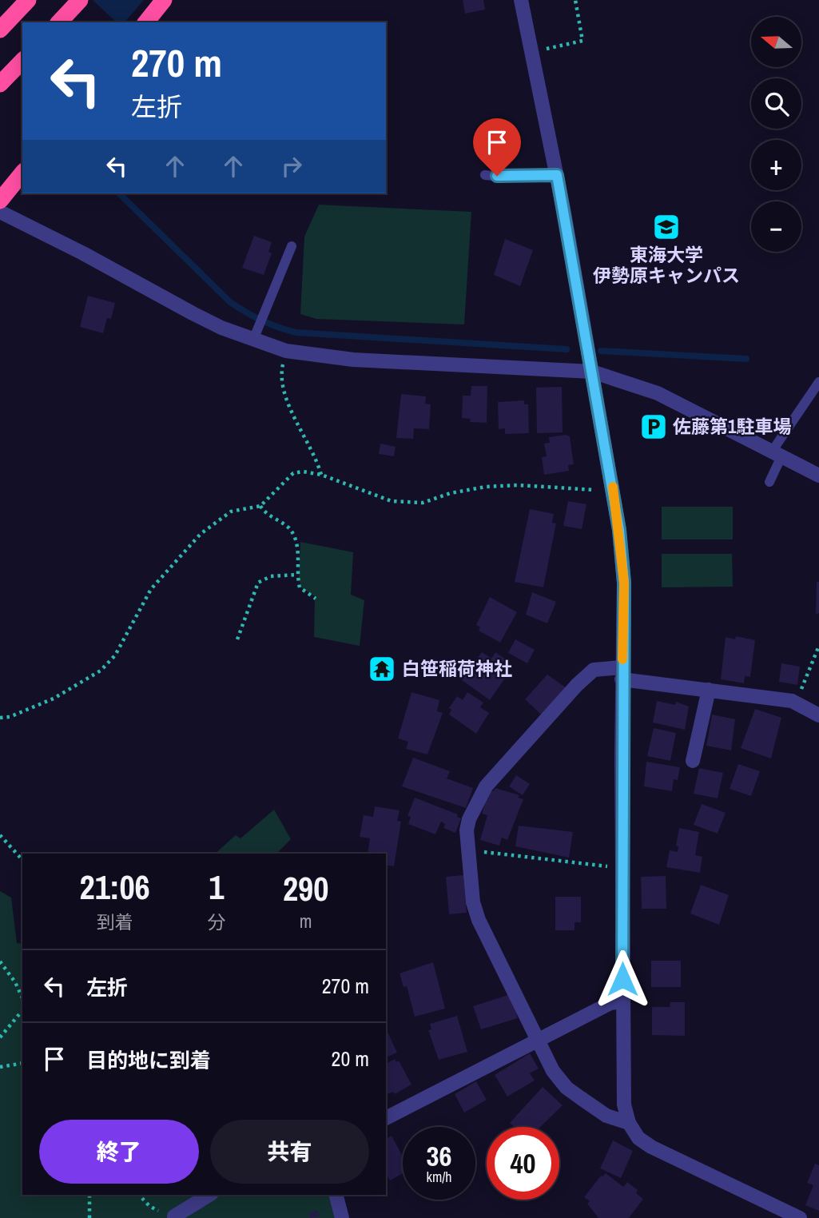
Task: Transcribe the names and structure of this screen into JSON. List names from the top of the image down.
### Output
{
  "places": {
    "school or university": ["東海大学 伊勢原キャンパス"],
    "parking": ["佐藤第1駐車場"],
    "temple": ["白笹稲荷神社"]
  },
  "north": "left",
  "page": {
    "map_buttons": ["+", "−"],
    "turn": ["270 m", "左折"],
    "eta": [
      "21:06",
      "到着",
      "1",
      "分",
      "290",
      "m"
    ],
    "list": [
      {
        "name": "左折",
        "value": "270 m"
      },
      {
        "name": "目的地に到着",
        "value": "20 m"
      }
    ],
    "buttons": ["終了", "共有"],
    "speed": "36 km/h",
    "limit": "40"
  }
}
